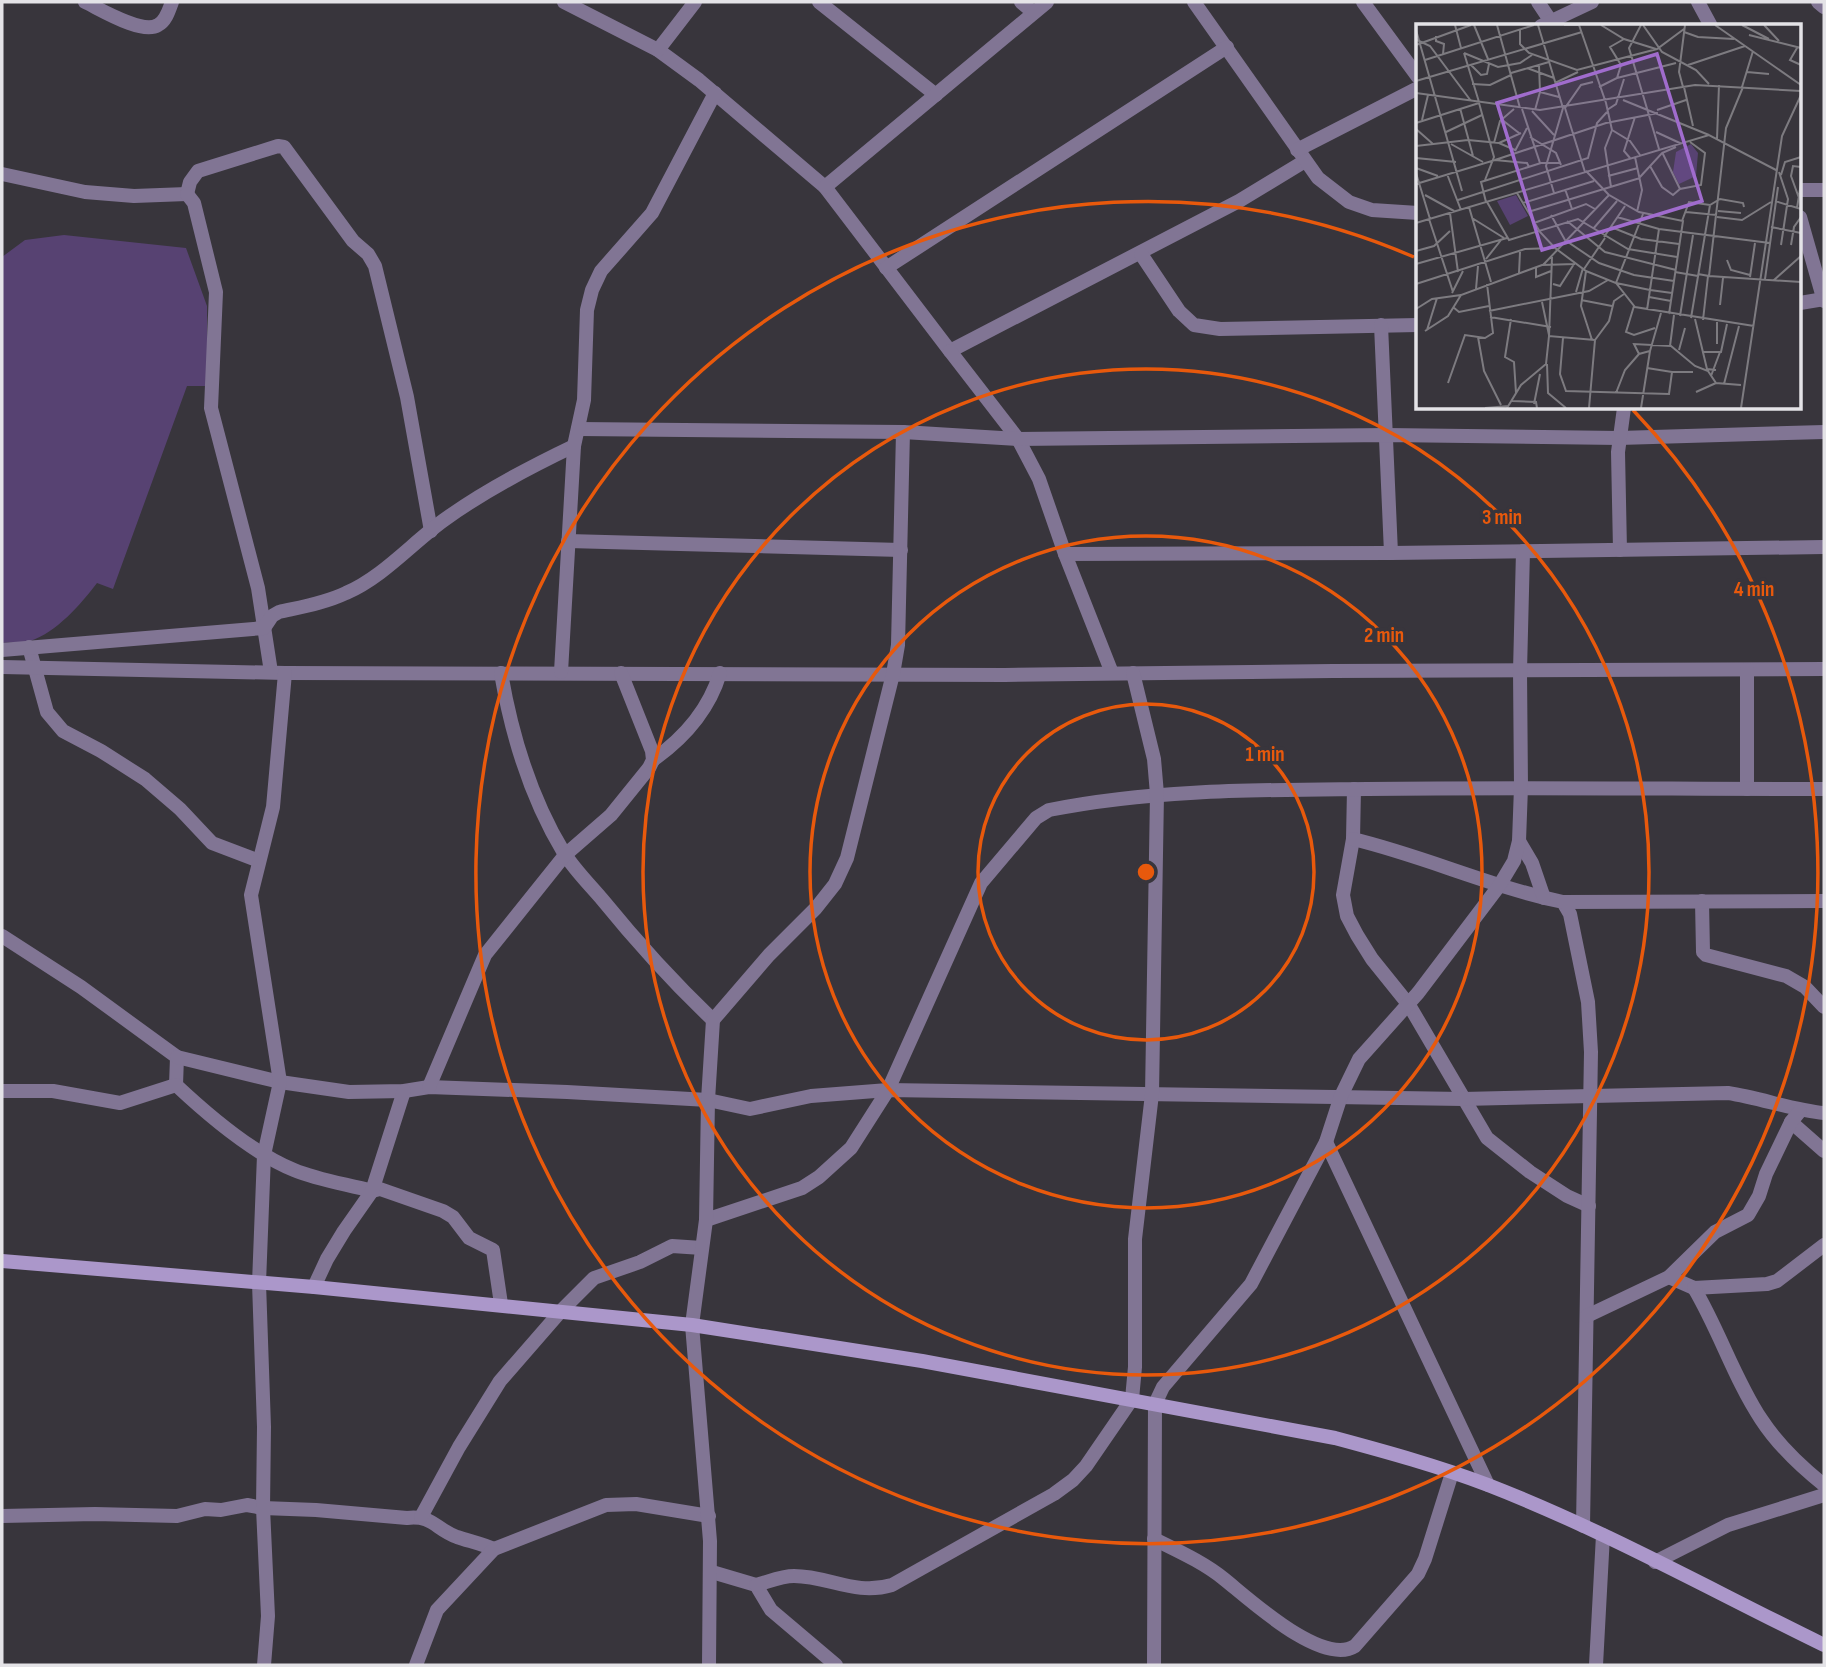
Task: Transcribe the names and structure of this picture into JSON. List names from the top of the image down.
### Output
{
  "rings": [
    "3 min",
    "4 min",
    "2 min",
    "1 min"
  ]
}
